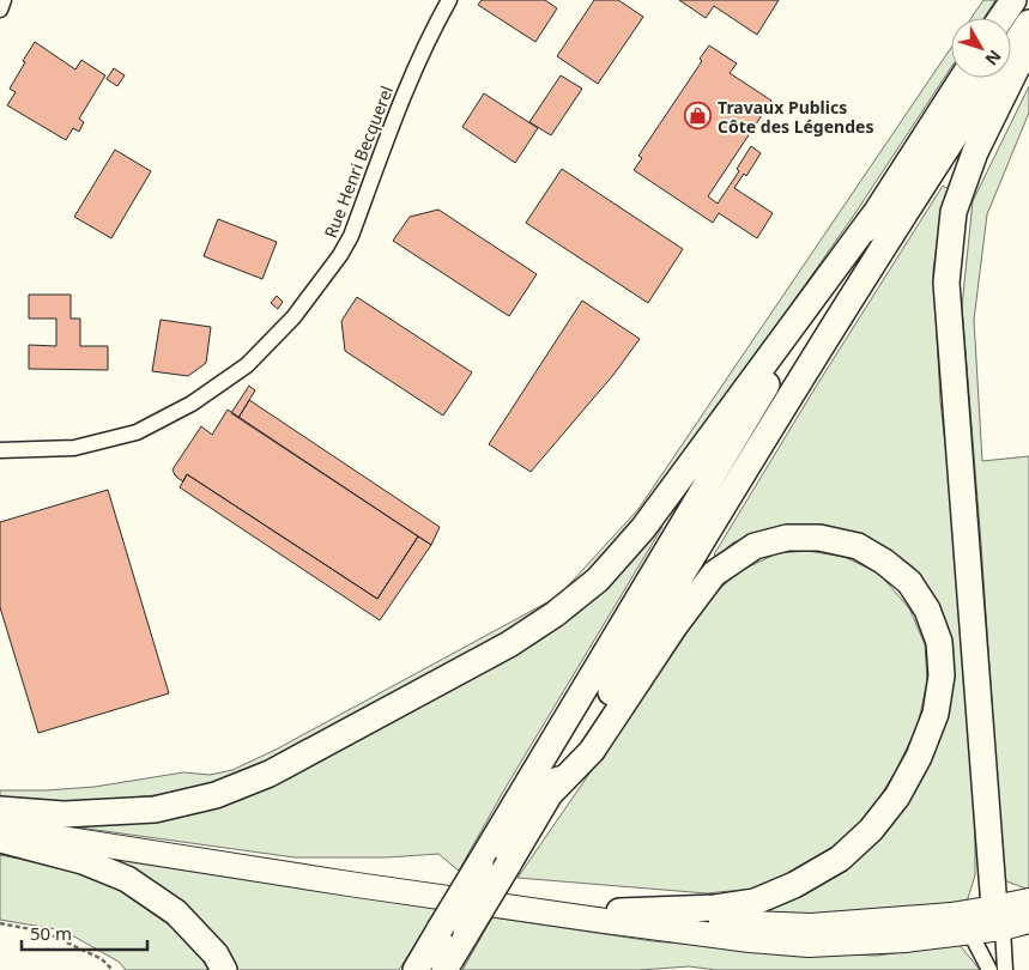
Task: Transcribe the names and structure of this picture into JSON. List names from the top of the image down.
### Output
{
  "streets": {
    "street": ["Rue Henri Becquerel"]
  },
  "places": {
    "shop": ["Travaux Publics Côte des Légendes"]
  },
  "scale_bar": "50 m",
  "north": "bottom right"
}
